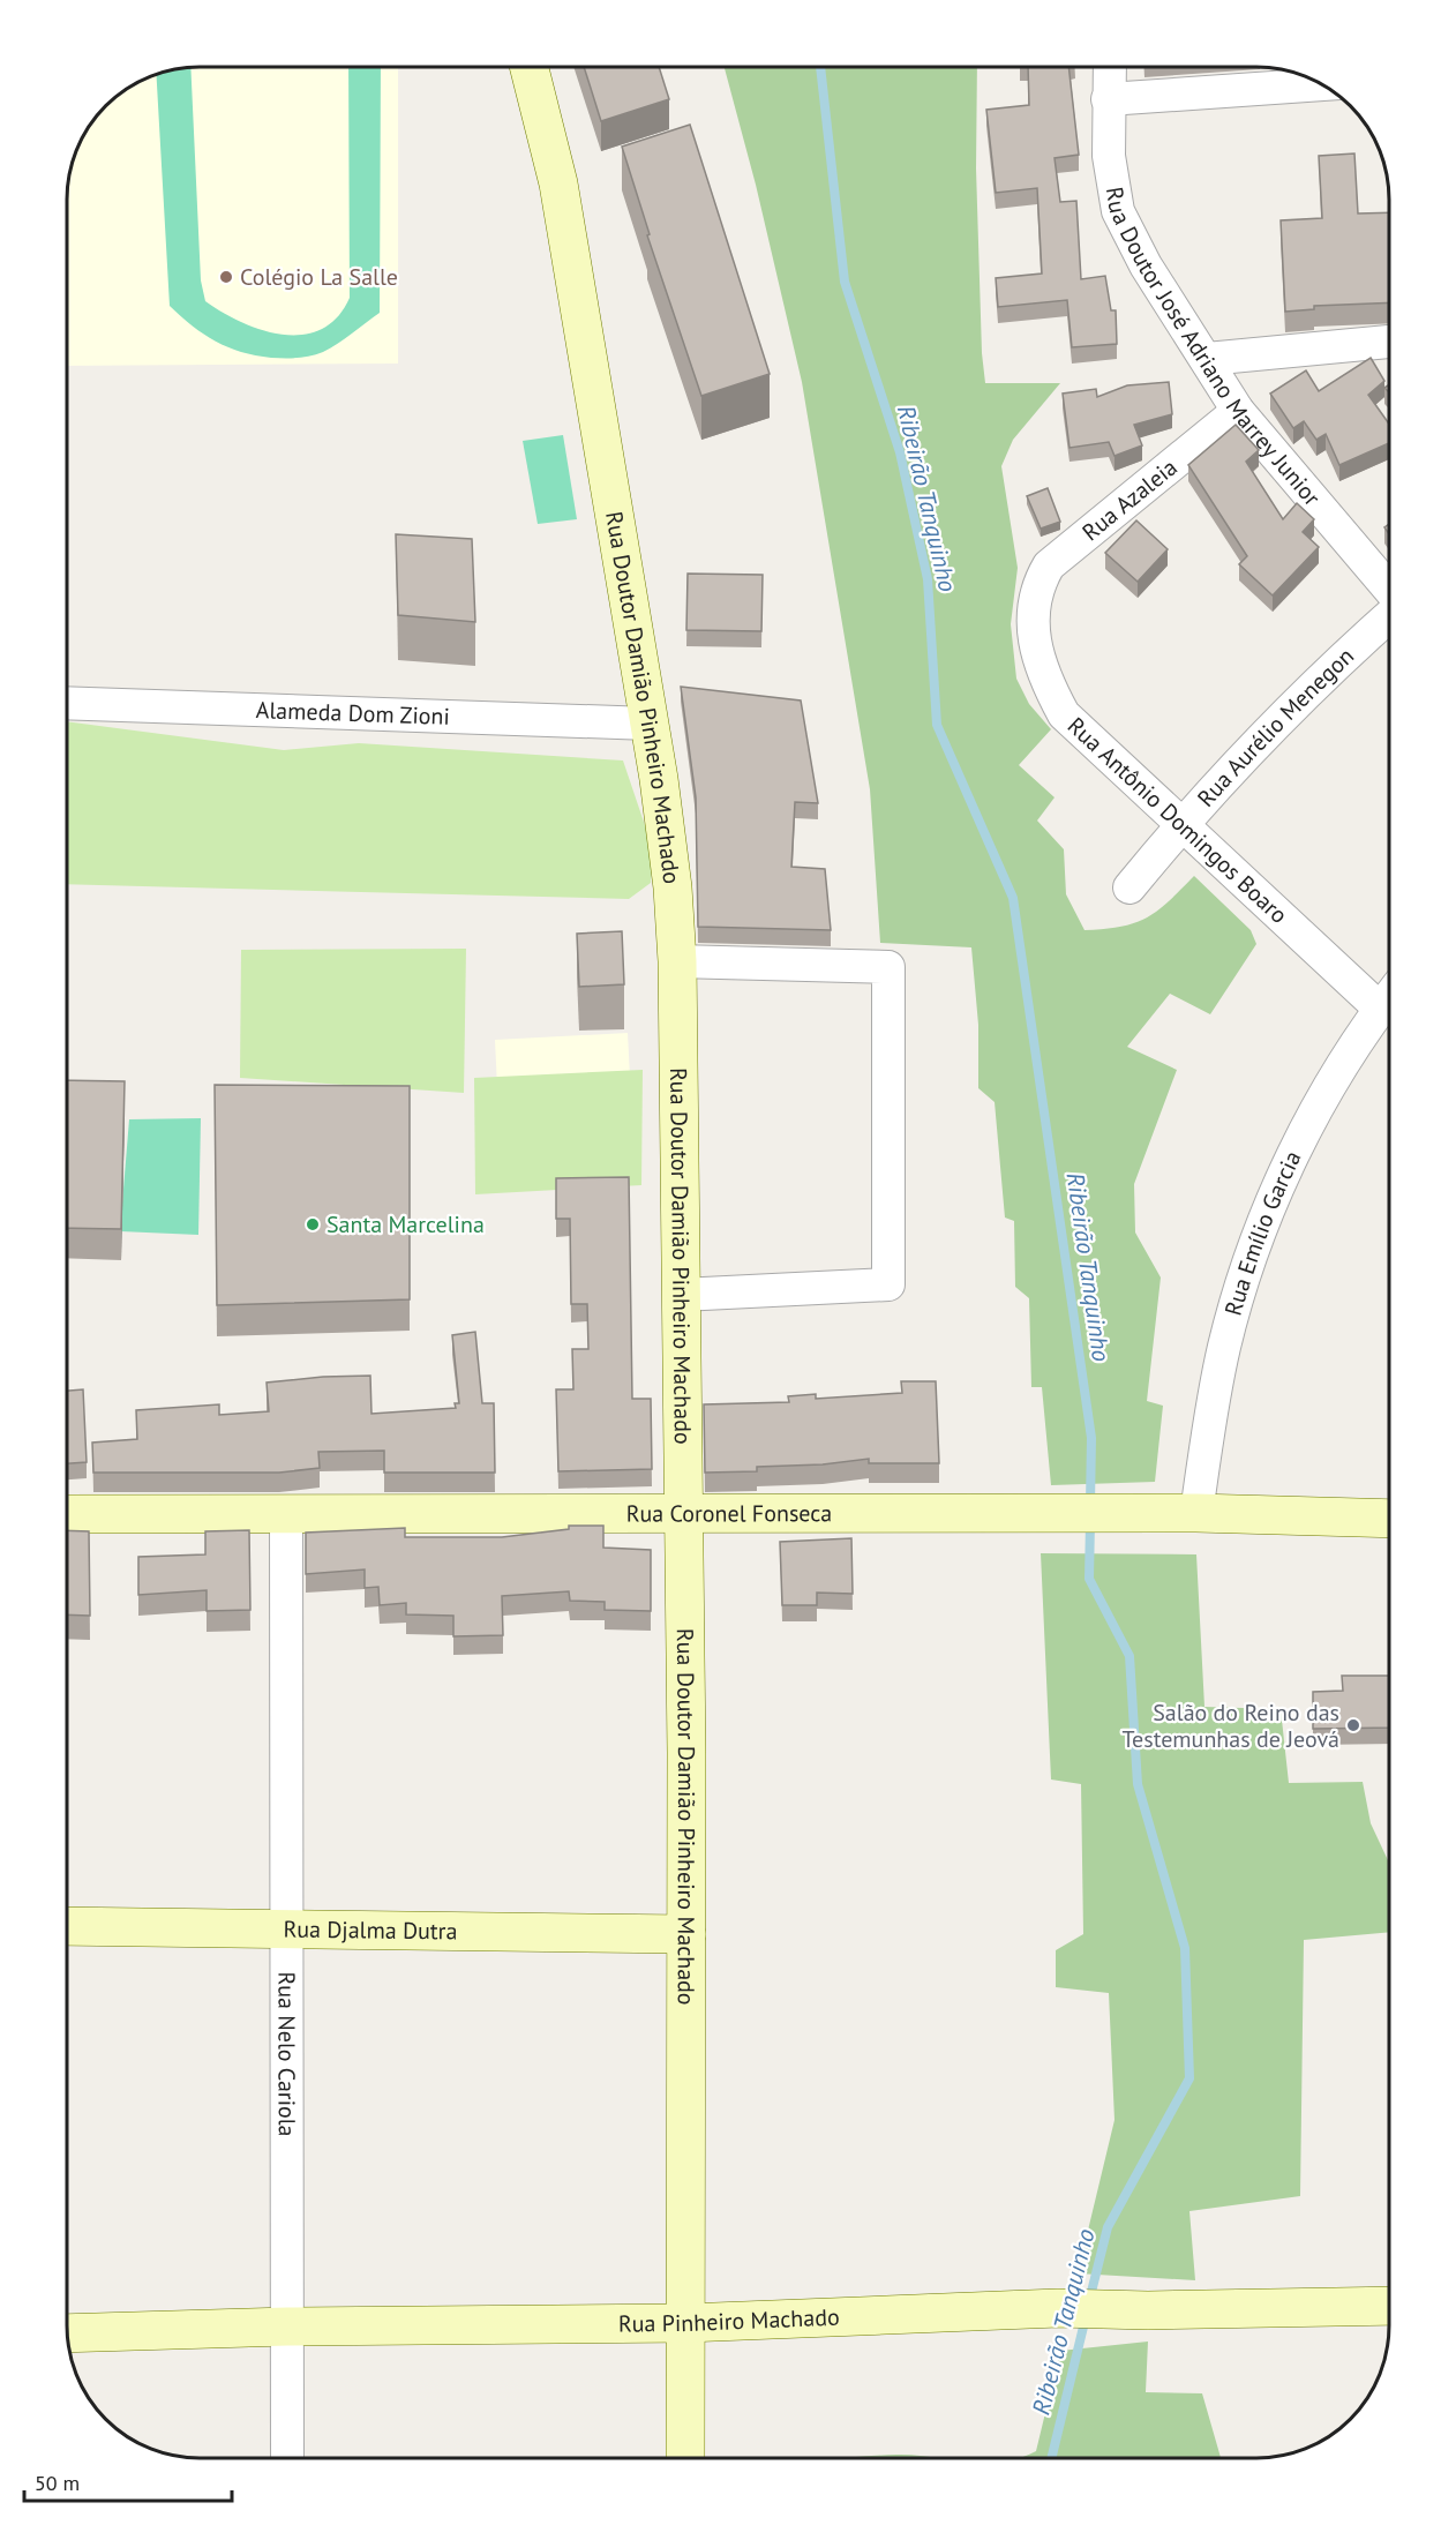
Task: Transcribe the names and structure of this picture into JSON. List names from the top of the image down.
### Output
{
  "streets": {
    "street": [
      "Rua Doutor José Adriano Marrey Junior",
      "Rua Azaleia",
      "Rua Doutor Damião Pinheiro Machado",
      "Alameda Dom Zioni",
      "Rua Aurélio Menegon",
      "Rua Antônio Domingos Boaro",
      "Rua Emílio Garcia",
      "Rua Coronel Fonseca",
      "Rua Djalma Dutra",
      "Rua Nelo Cariola",
      "Rua Pinheiro Machado"
    ]
  },
  "crossings": [
    ["Rua Doutor José Adriano Marrey Junior", "Rua Azaleia"],
    ["Rua Azaleia", "Rua Antônio Domingos Boaro"],
    ["Rua Doutor Damião Pinheiro Machado", "Alameda Dom Zioni"],
    ["Rua Doutor Damião Pinheiro Machado", "Rua Coronel Fonseca"],
    ["Rua Doutor Damião Pinheiro Machado", "Rua Djalma Dutra"],
    ["Rua Doutor Damião Pinheiro Machado", "Rua Pinheiro Machado"],
    ["Rua Aurélio Menegon", "Rua Antônio Domingos Boaro"],
    ["Rua Antônio Domingos Boaro", "Rua Emílio Garcia"],
    ["Rua Emílio Garcia", "Rua Coronel Fonseca"],
    ["Rua Coronel Fonseca", "Rua Nelo Cariola"],
    ["Rua Djalma Dutra", "Rua Nelo Cariola"],
    ["Rua Nelo Cariola", "Rua Pinheiro Machado"]
  ],
  "water": ["Ribeirão Tanquinho"],
  "places": ["Colégio La Salle", "Santa Marcelina", "Salão do Reino das Testemunhas de Jeová"],
  "scale_bar": "50 m"
}
